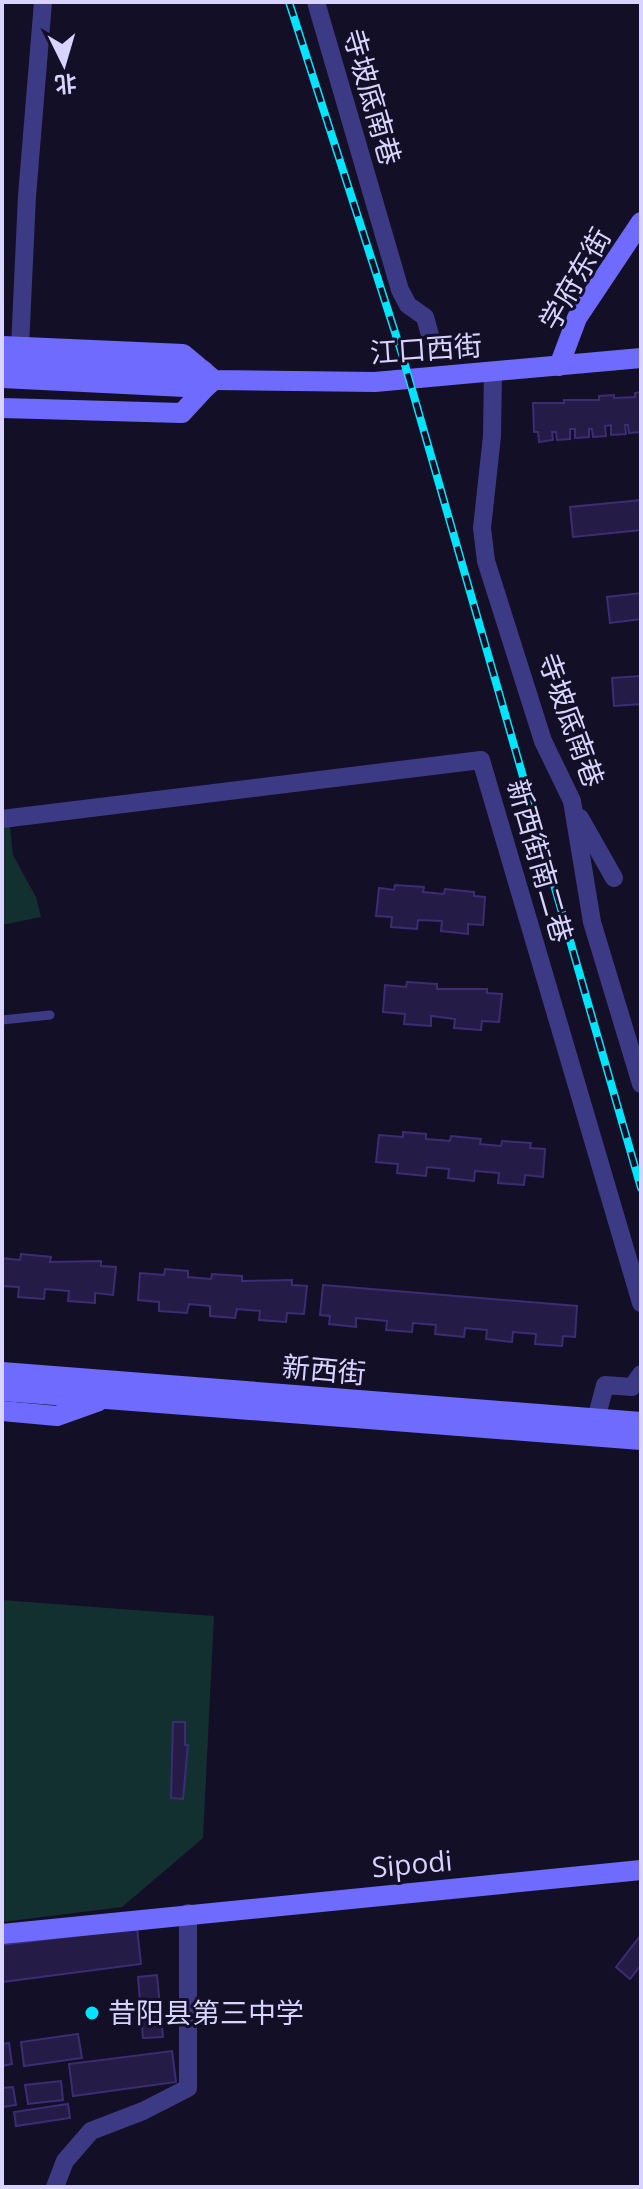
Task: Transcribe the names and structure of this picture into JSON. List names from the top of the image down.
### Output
{
  "streets": {
    "main road": [
      "学府东街",
      "江口西街",
      "新西街",
      "Sipodi"
    ],
    "street": ["寺坡底南巷", "新西街南二巷"]
  },
  "crossings": [
    ["寺坡底南巷", "江口西街"],
    ["学府东街", "江口西街"]
  ],
  "places": ["昔阳县第三中学"],
  "north": "bottom"
}
